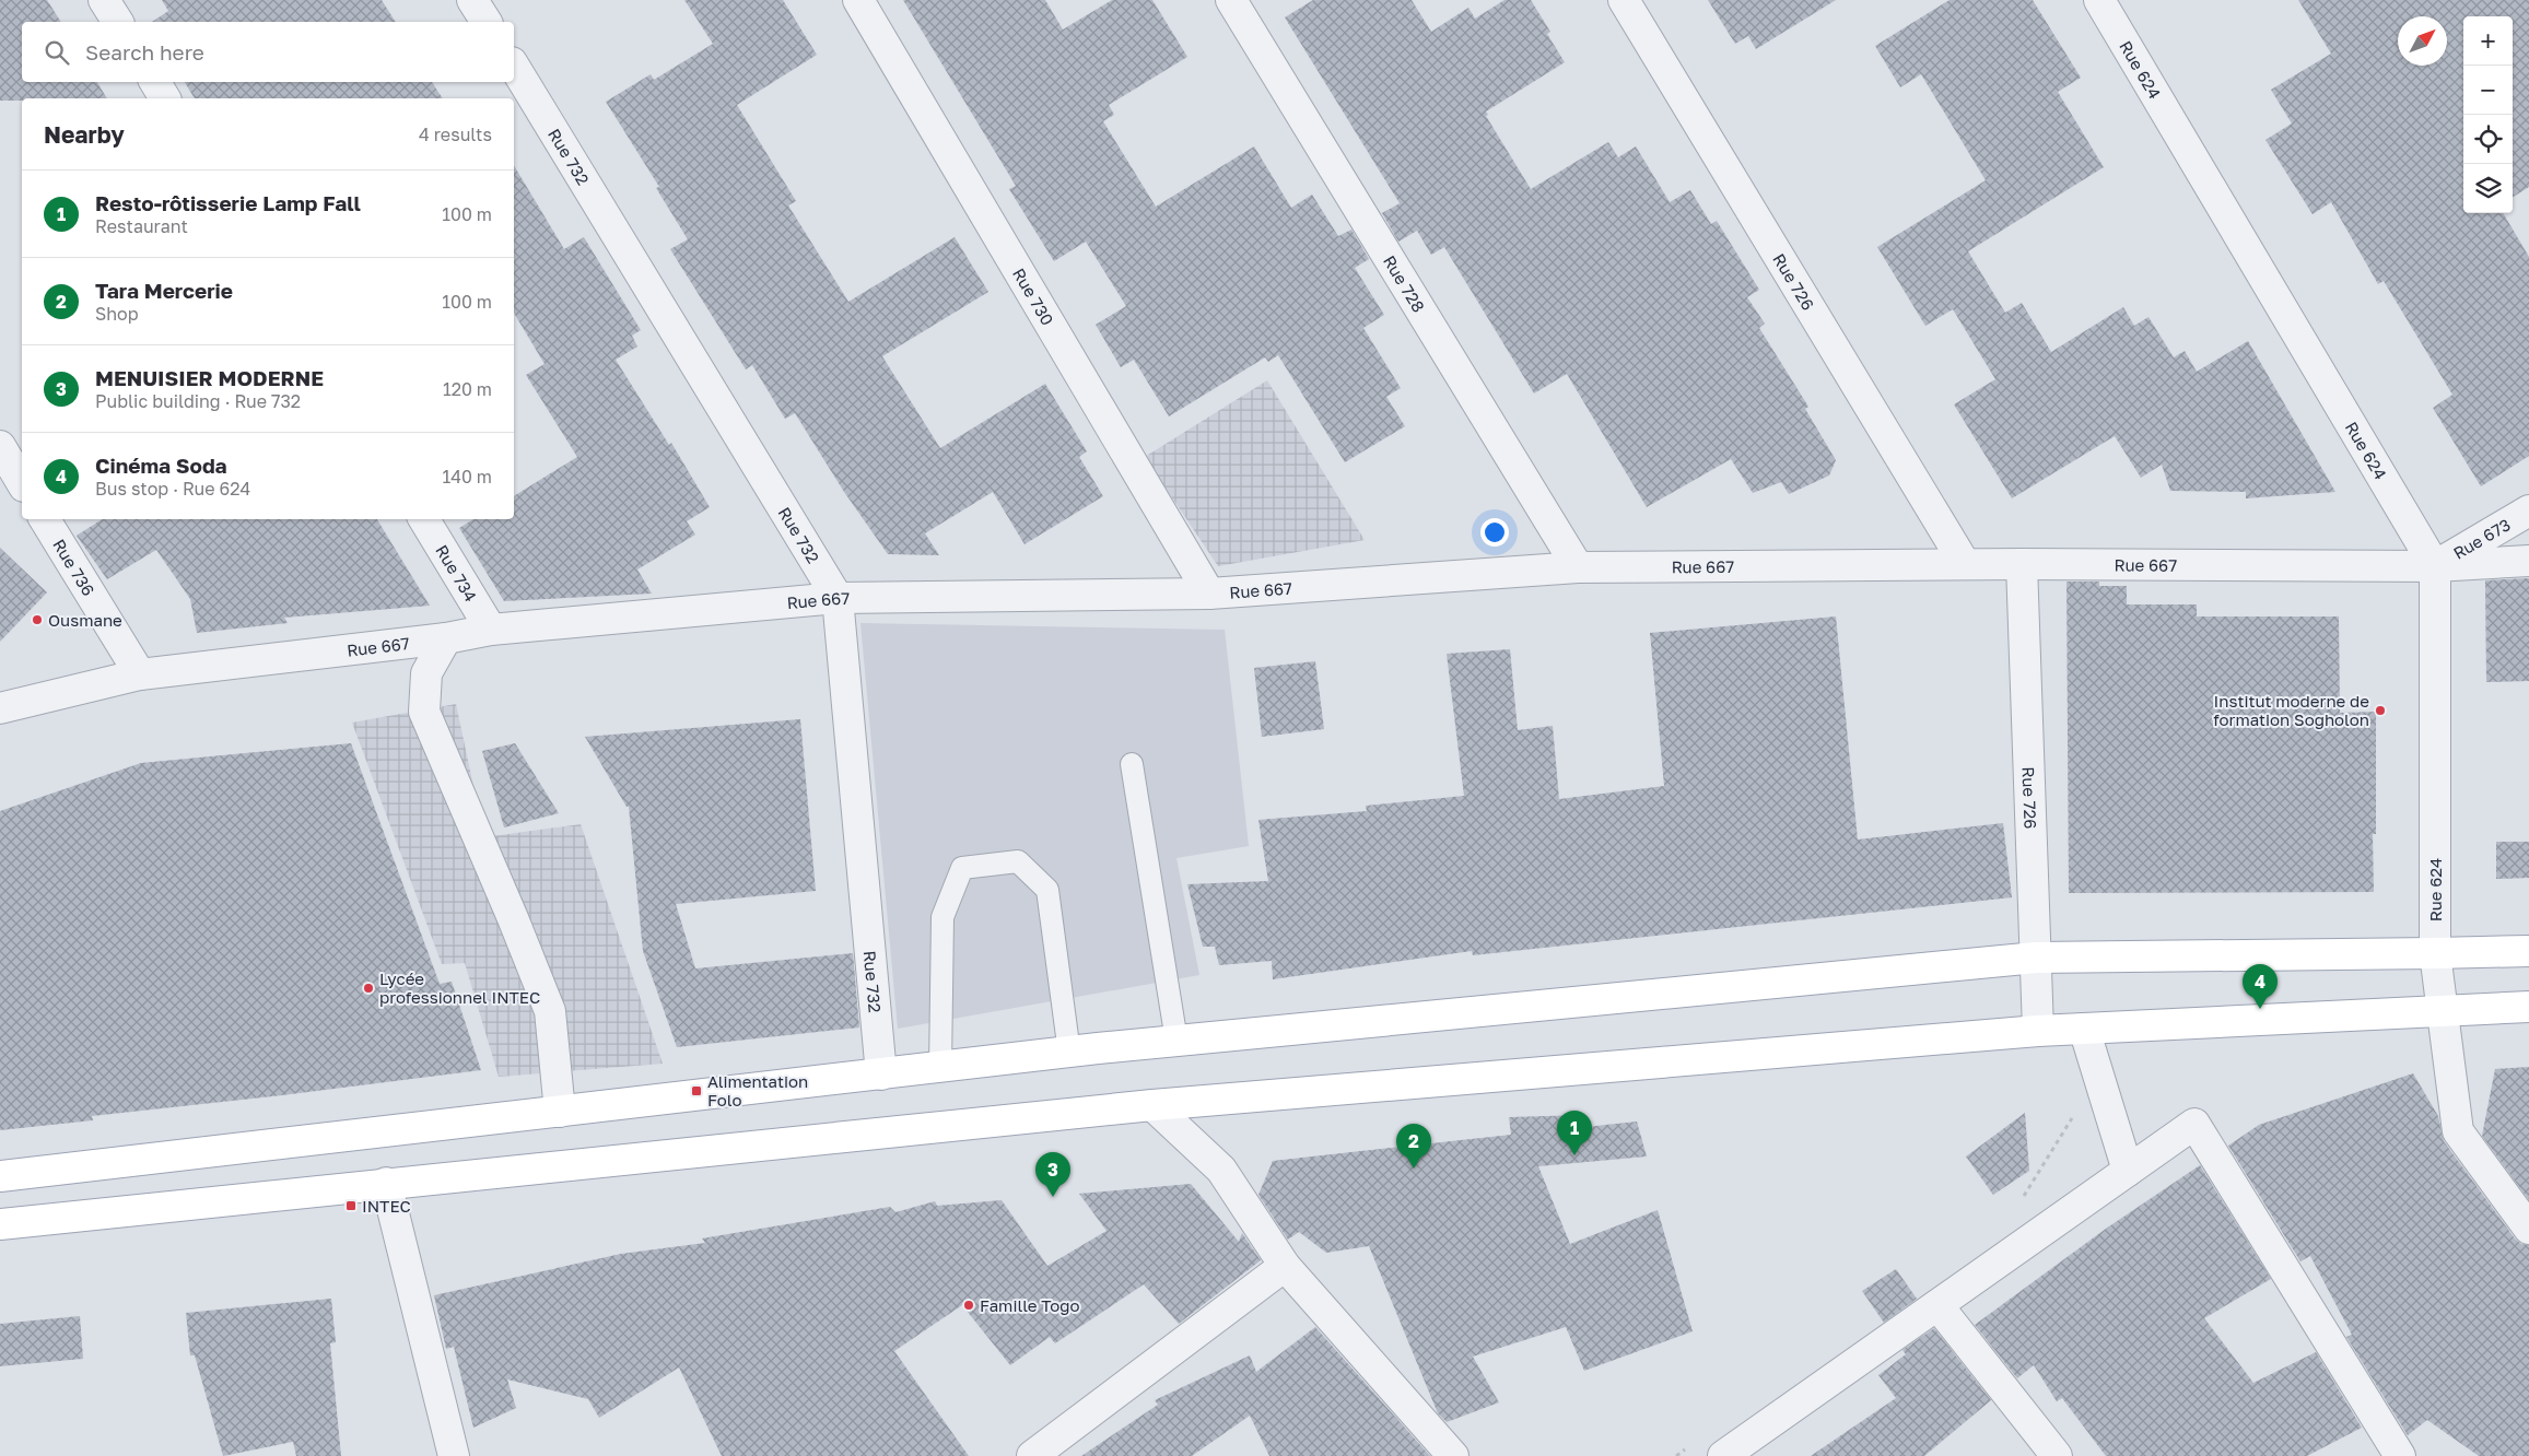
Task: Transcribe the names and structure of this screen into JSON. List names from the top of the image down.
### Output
{
  "streets": {
    "street": [
      "Rue 624",
      "Rue 732",
      "Rue 726",
      "Rue 728",
      "Rue 730",
      "Rue 673",
      "Rue 667",
      "Rue 736",
      "Rue 734"
    ]
  },
  "crossings": [
    ["Rue 624", "Rue 673"],
    ["Rue 624", "Rue 667"],
    ["Rue 732", "Rue 667"],
    ["Rue 726", "Rue 667"],
    ["Rue 728", "Rue 667"],
    ["Rue 730", "Rue 667"],
    ["Rue 673", "Rue 667"],
    ["Rue 667", "Rue 736"],
    ["Rue 667", "Rue 734"]
  ],
  "places": {
    "other": [
      "Ousmane",
      "Institut moderne de formation Sogholon",
      "Lycée professionnel INTEC",
      "Famille Togo"
    ],
    "transit": ["Alimentation Folo", "INTEC"]
  },
  "north": "top right",
  "page": {
    "map_buttons": ["+", "−"],
    "search": "Search here",
    "heading": ["Nearby", "4 results"],
    "list": [
      {
        "mark": "1",
        "name": "Resto-rôtisserie Lamp Fall",
        "note": "Restaurant",
        "value": "100 m"
      },
      {
        "mark": "2",
        "name": "Tara Mercerie",
        "note": "Shop",
        "value": "100 m"
      },
      {
        "mark": "3",
        "name": "MENUISIER MODERNE",
        "note": "Public building · Rue 732",
        "value": "120 m"
      },
      {
        "mark": "4",
        "name": "Cinéma Soda",
        "note": "Bus stop · Rue 624",
        "value": "140 m"
      }
    ],
    "pins": [
      "4",
      "1",
      "2",
      "3"
    ]
  }
}
